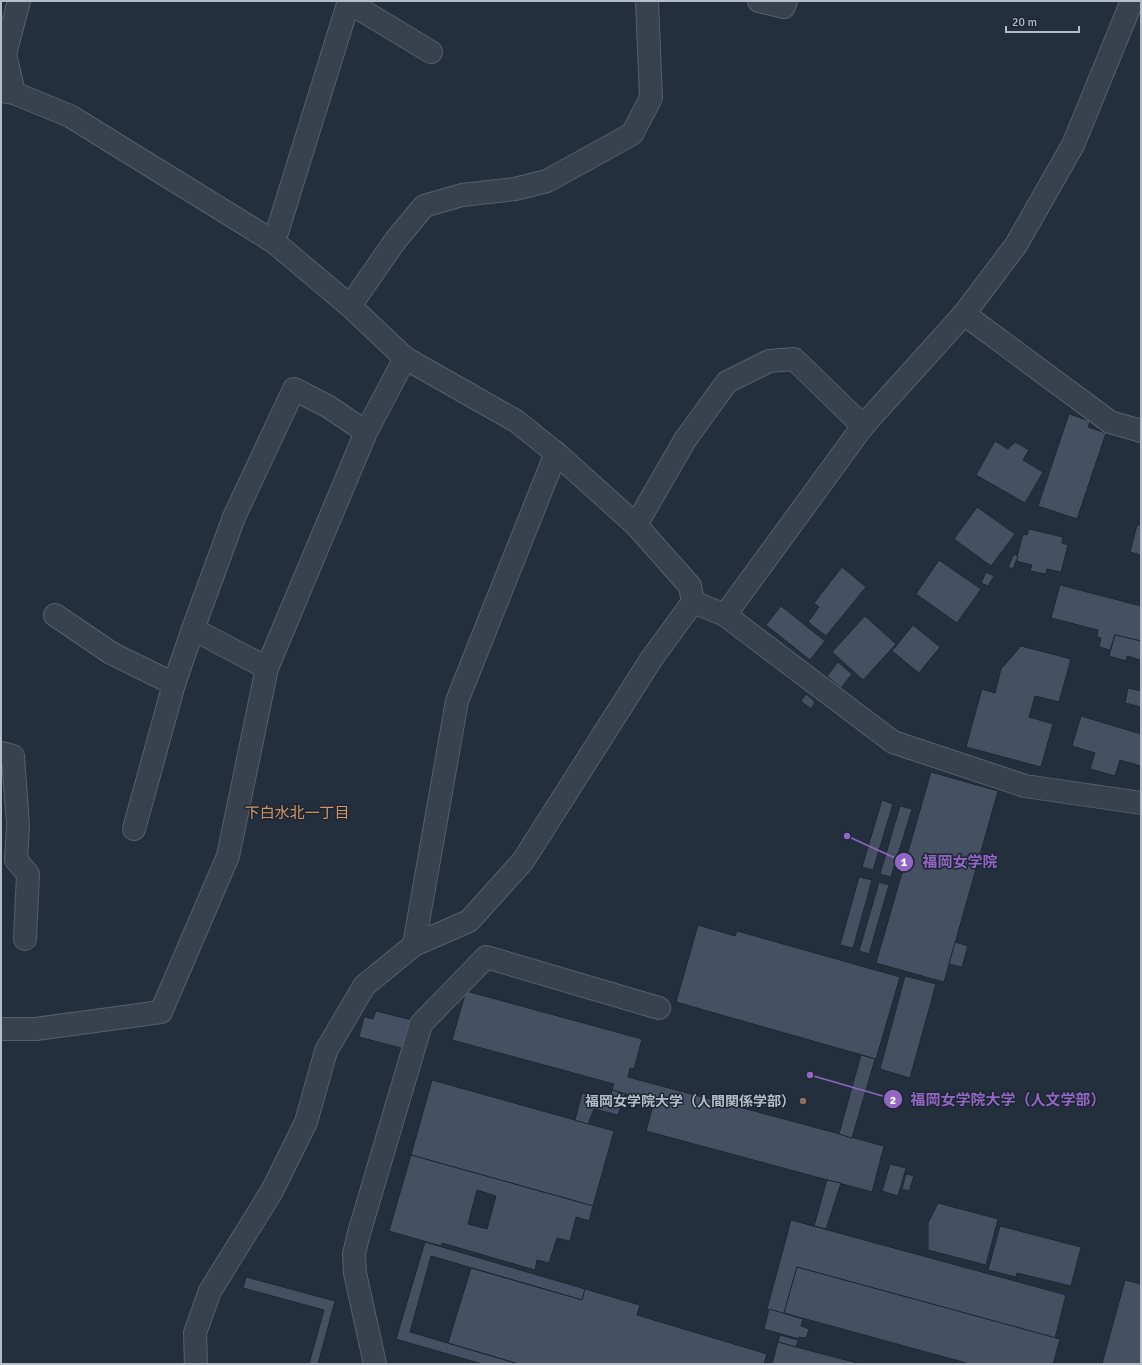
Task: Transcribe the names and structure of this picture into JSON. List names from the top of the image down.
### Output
{
  "districts": ["下白水北一丁目"],
  "places": ["福岡女学院", "福岡女学院大学（人文学部）", "福岡女学院大学（人間関係学部）"],
  "scale_bar": "20 m"
}
